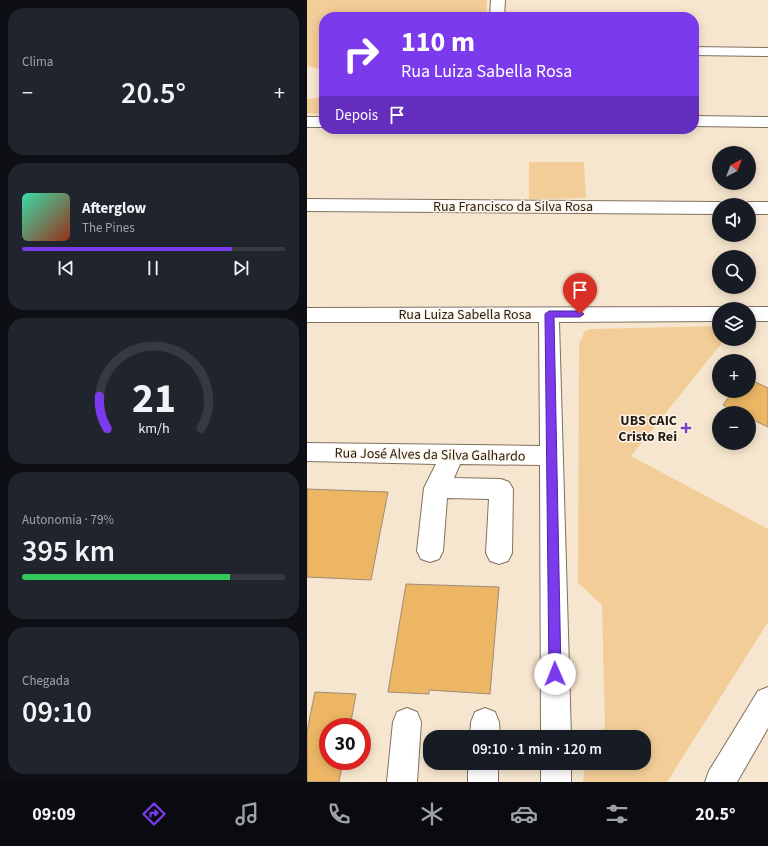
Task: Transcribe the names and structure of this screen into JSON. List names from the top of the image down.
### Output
{
  "streets": {
    "street": ["Rua Francisco da Silva Rosa", "Rua Luiza Sabella Rosa", "Rua José Alves da Silva Galhardo"]
  },
  "places": {
    "health": ["UBS CAIC Cristo Rei"]
  },
  "north": "top right",
  "page": {
    "tile": [
      "Clima",
      ["Autonomia · 79%", "395 km"],
      ["Chegada", "09:10"]
    ],
    "turn": ["110 m", "Rua Luiza Sabella Rosa"],
    "heat": ["−", "20.5°", "+"],
    "then": "Depois",
    "map_buttons": ["+", "−"],
    "song": ["Afterglow", "The Pines"],
    "limit": "30",
    "trip": "09:10 · 1 min · 120 m",
    "tabs": ["09:09", "20.5°"],
    "gauge": ["21", "km/h"]
  }
}
